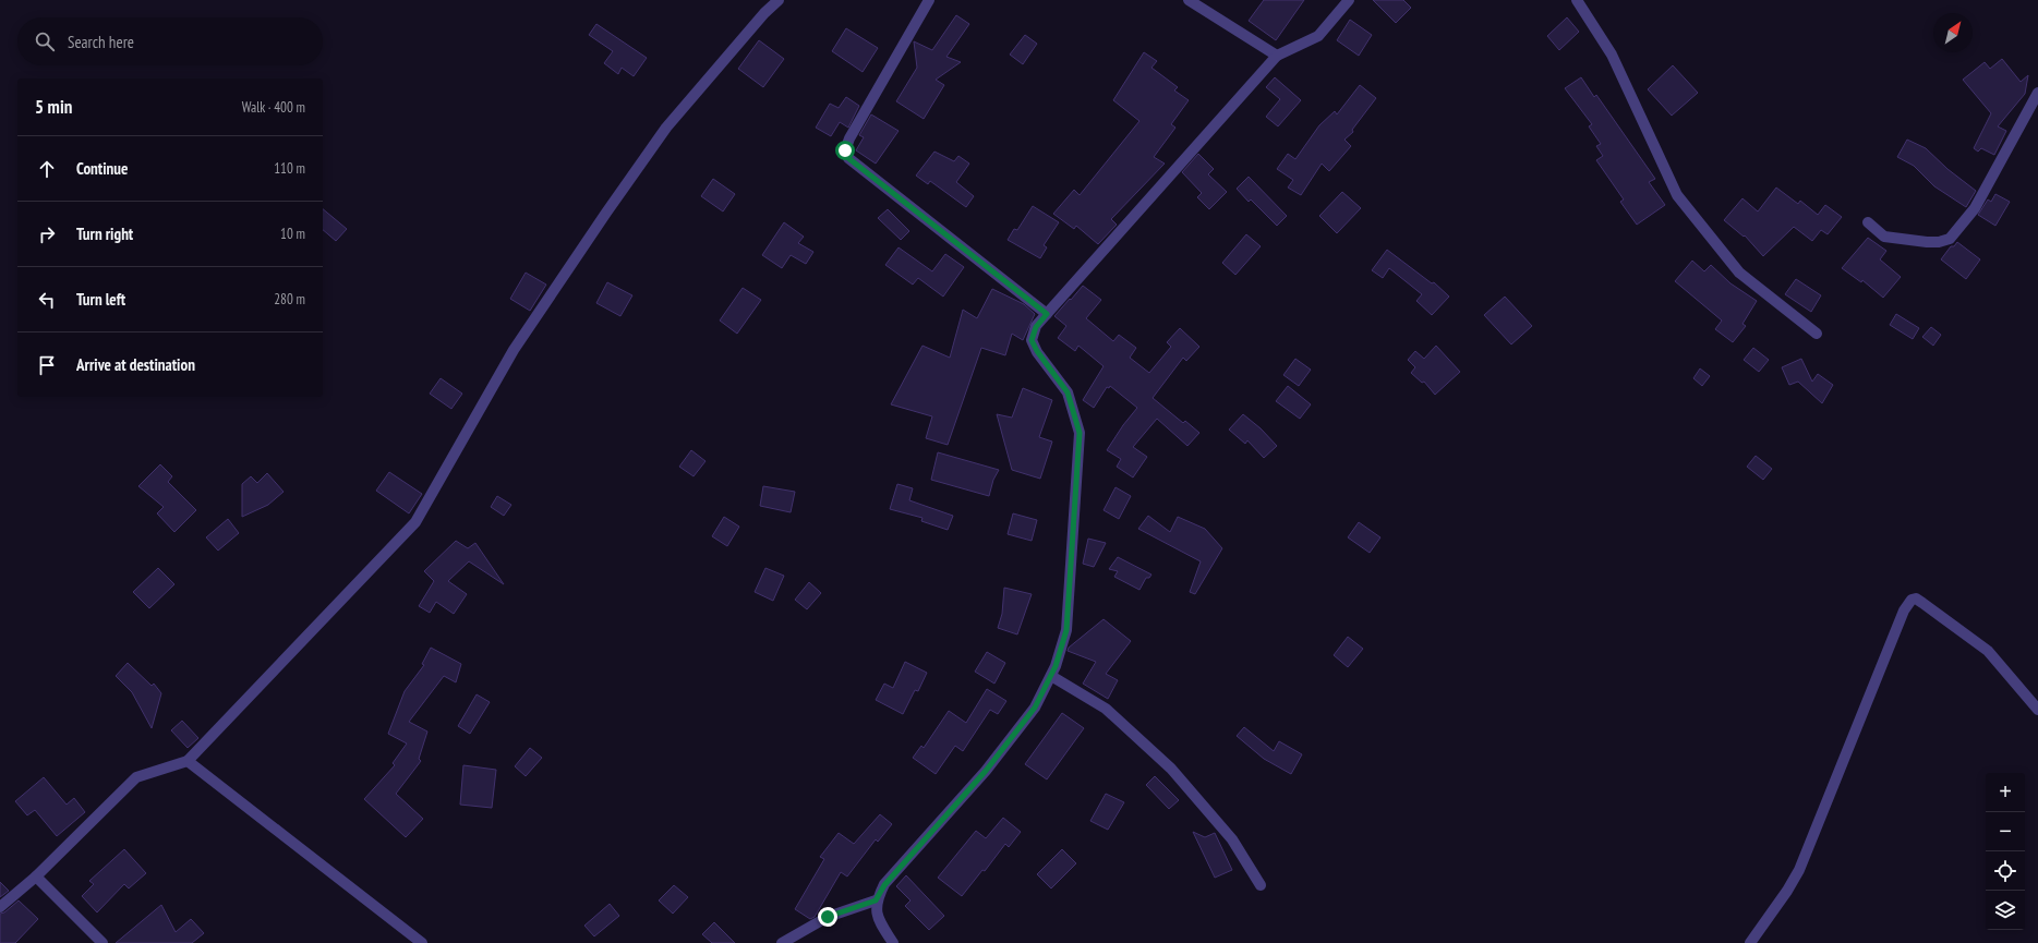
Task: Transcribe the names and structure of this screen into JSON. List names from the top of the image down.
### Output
{
  "north": "top right",
  "page": {
    "search": "Search here",
    "heading": ["5 min", "Walk · 400 m"],
    "list": [
      ["Continue", "110 m"],
      ["Turn right", "10 m"],
      ["Turn left", "280 m"],
      "Arrive at destination"
    ],
    "map_buttons": ["+", "−"]
  }
}
